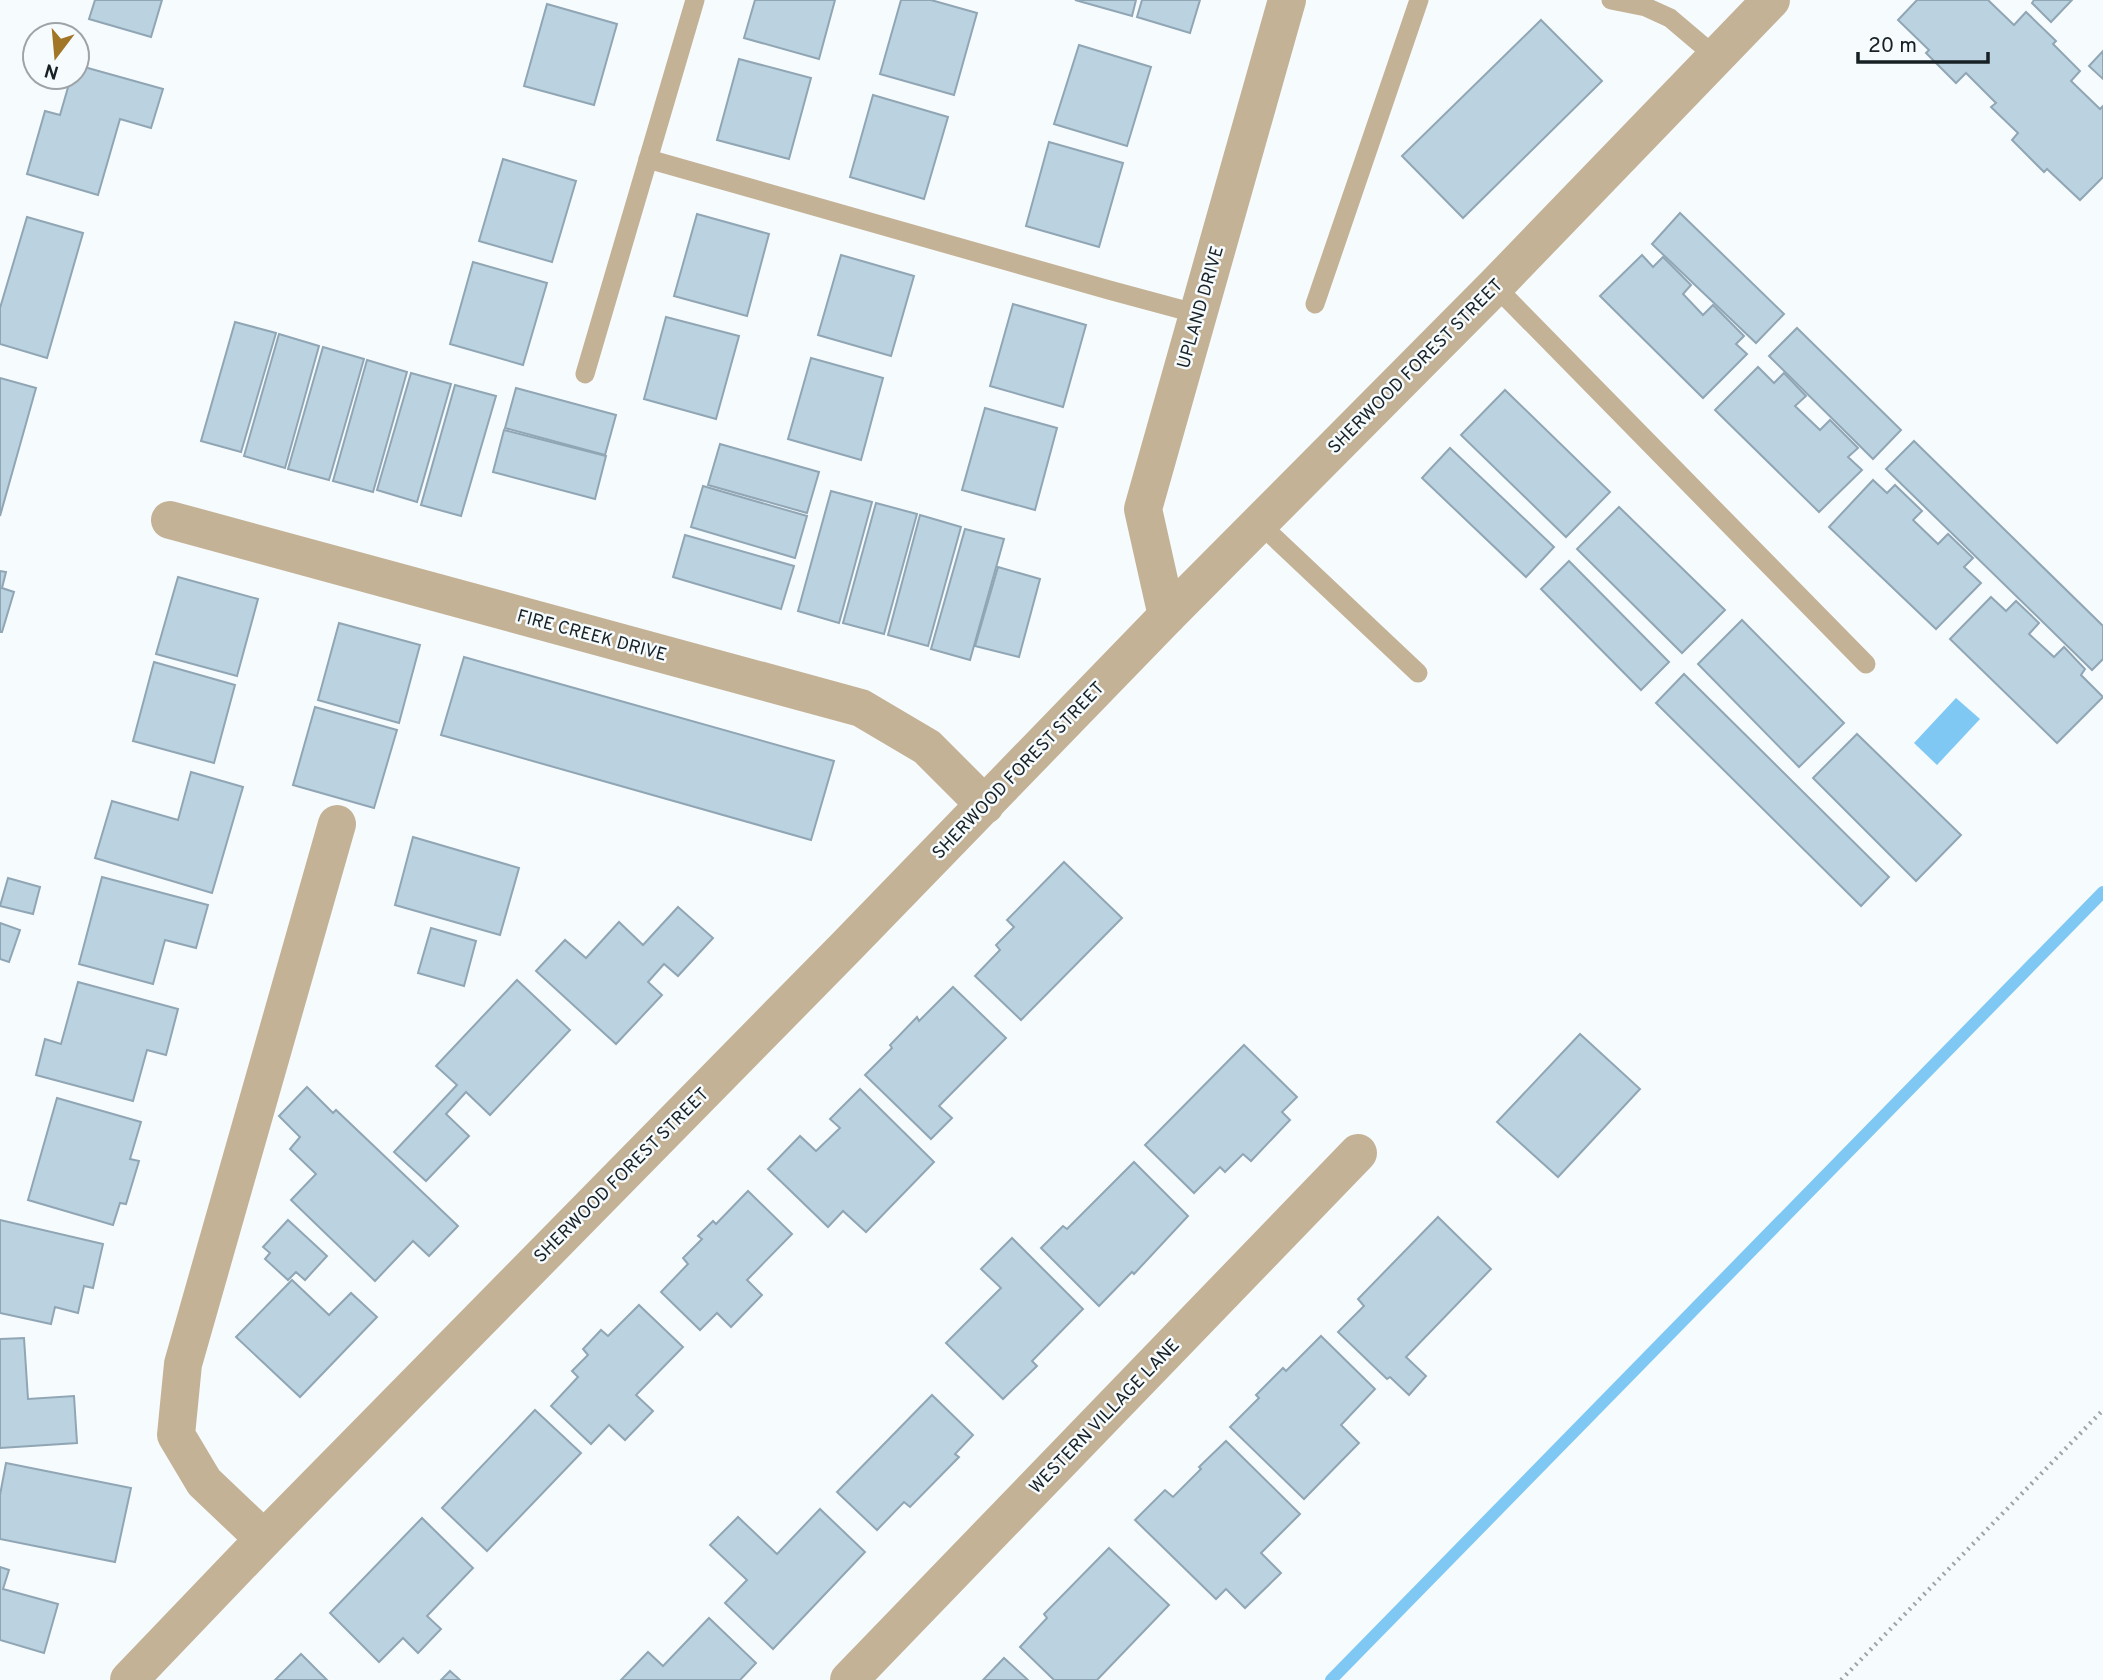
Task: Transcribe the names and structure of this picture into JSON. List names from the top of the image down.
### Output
{
  "streets": {
    "street": [
      "UPLAND DRIVE",
      "SHERWOOD FOREST STREET",
      "FIRE CREEK DRIVE",
      "WESTERN VILLAGE LANE"
    ]
  },
  "crossings": [
    ["UPLAND DRIVE", "SHERWOOD FOREST STREET"],
    ["SHERWOOD FOREST STREET", "FIRE CREEK DRIVE"]
  ],
  "scale_bar": "20 m",
  "north": "bottom"
}
